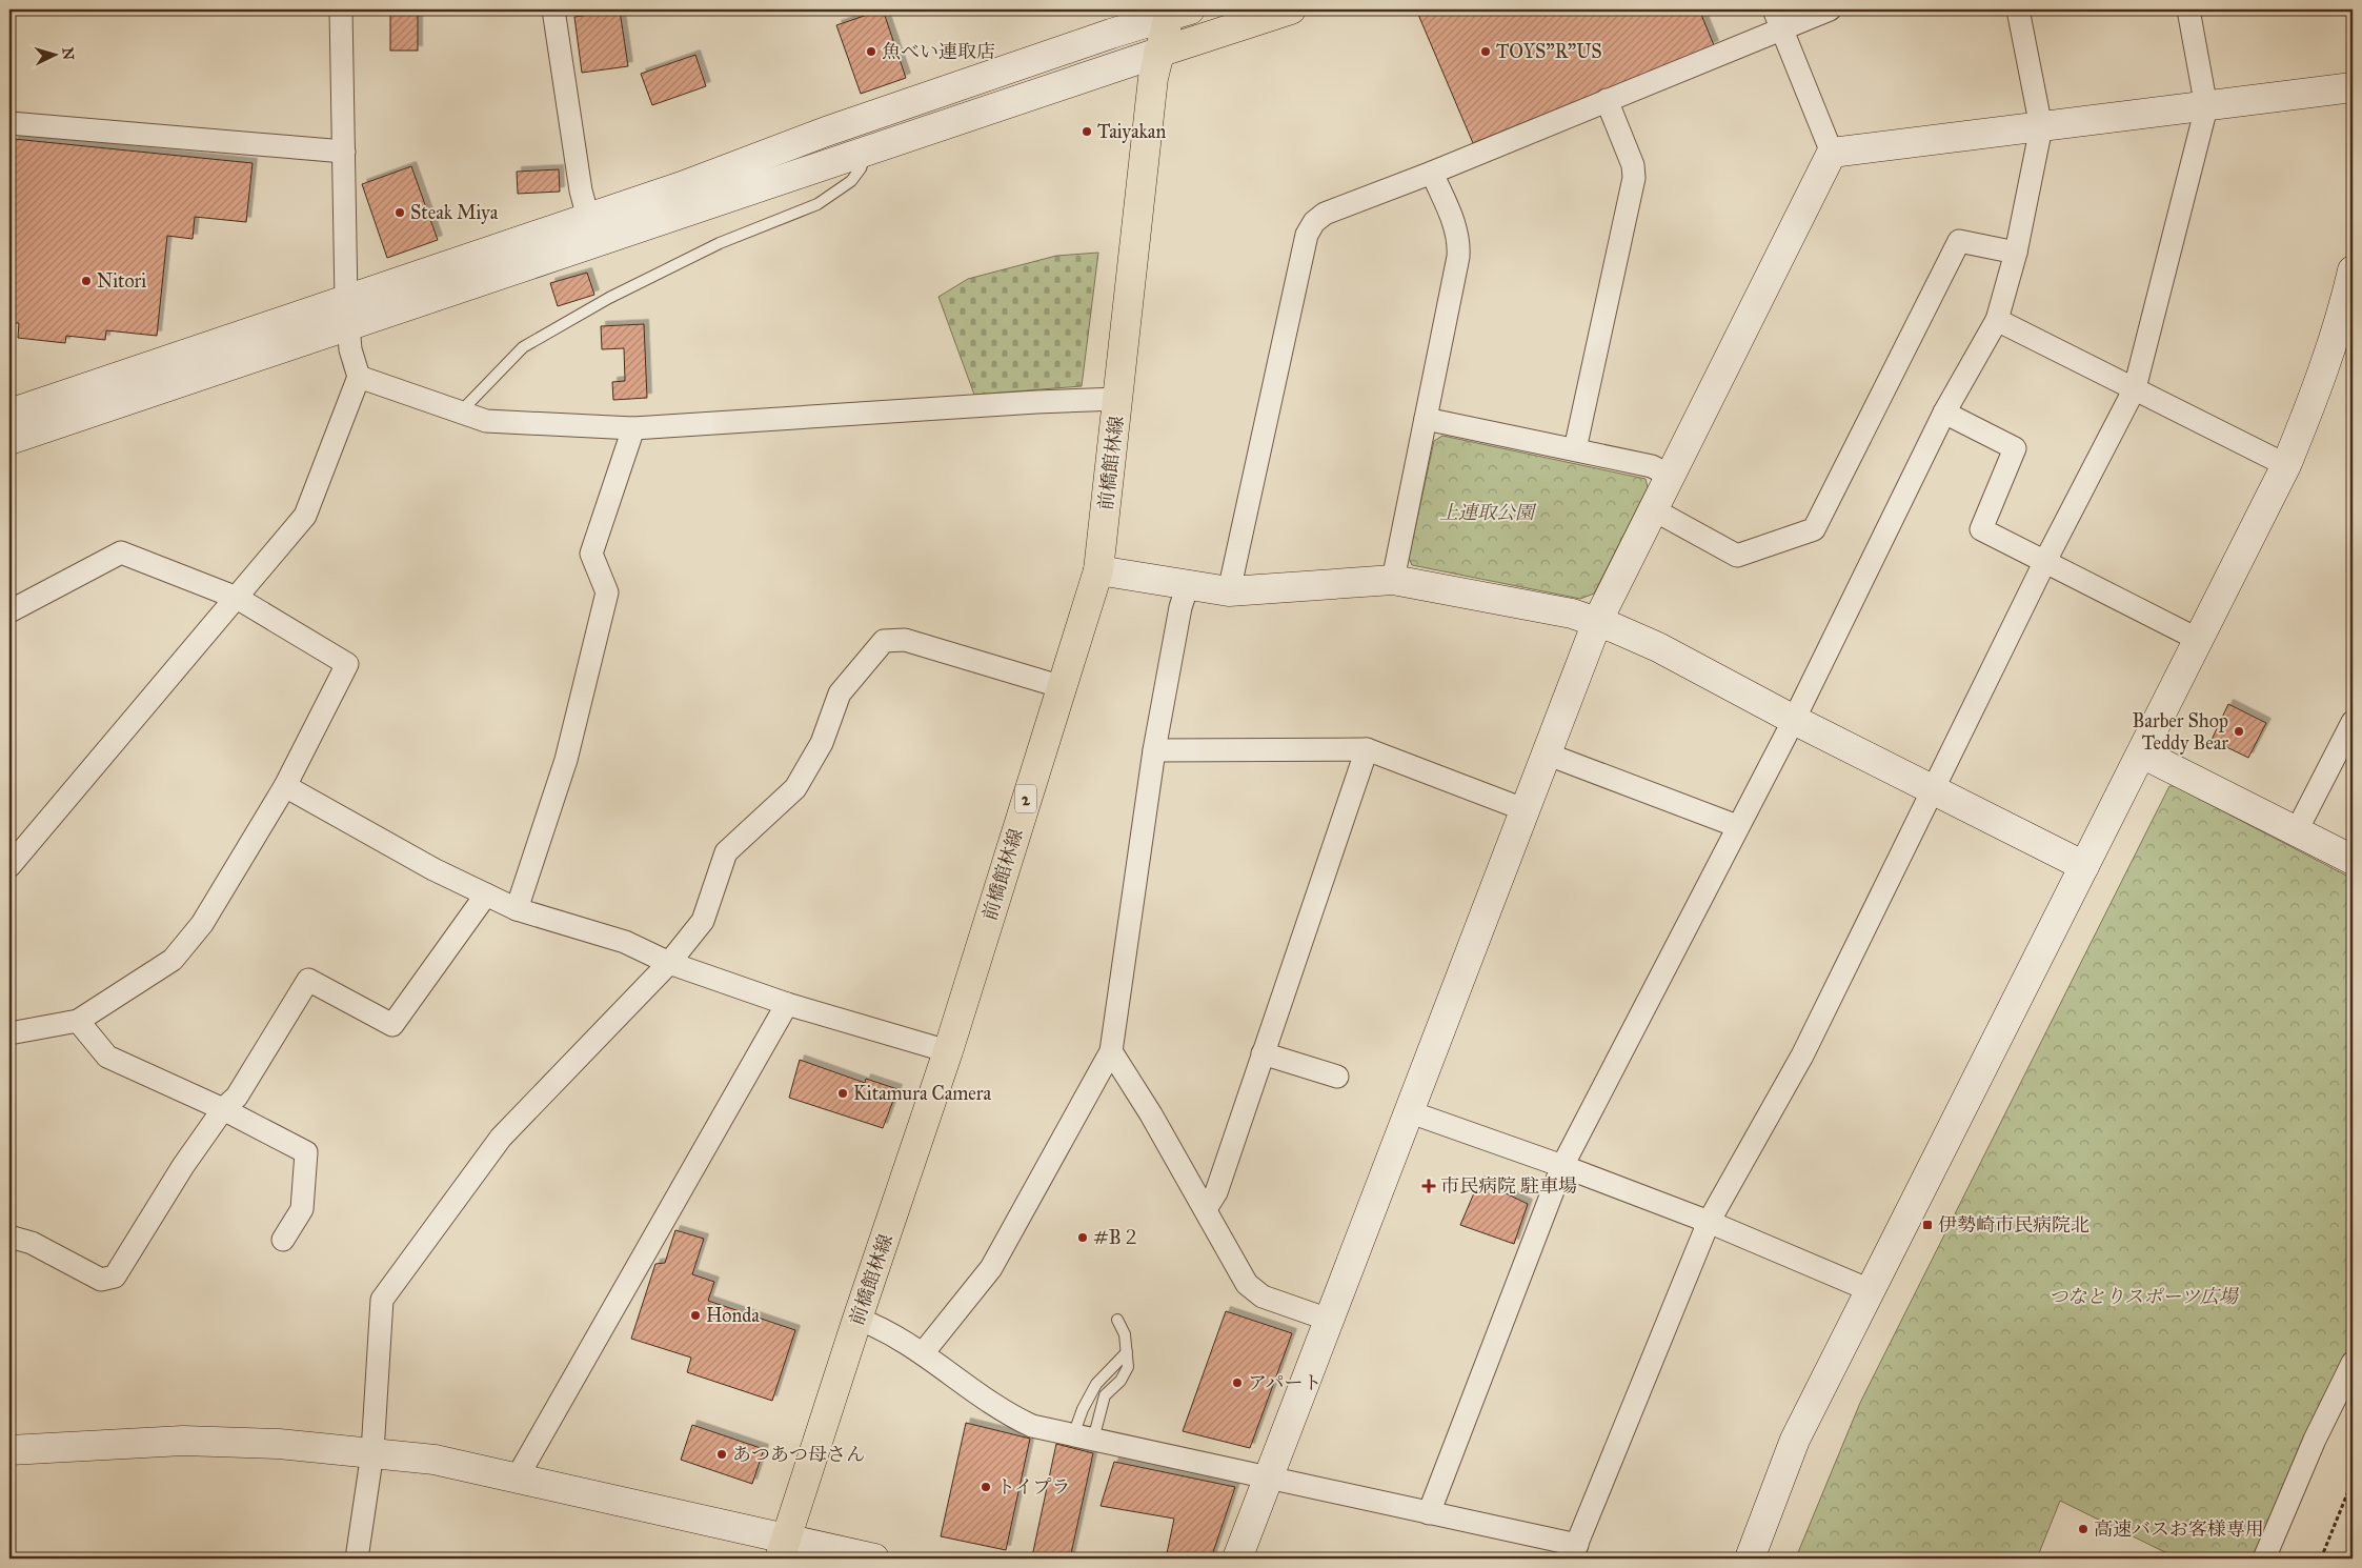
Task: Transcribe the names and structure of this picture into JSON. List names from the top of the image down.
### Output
{
  "streets": {
    "main road": ["前橋館林線", "2"]
  },
  "parks": ["上連取公園", "つなとりスポーツ広場"],
  "places": {
    "other": [
      "魚べい連取店",
      "TOYS\"R\"US",
      "Taiyakan",
      "Steak Miya",
      "Nitori",
      "Barber Shop Teddy Bear",
      "Kitamura Camera",
      "#B２",
      "Honda",
      "アパート",
      "あつあつ母さん",
      "トイプラ",
      "高速バスお客様専用"
    ],
    "health": ["市民病院 駐車場"],
    "transit": ["伊勢崎市民病院北"]
  },
  "north": "right"
}
